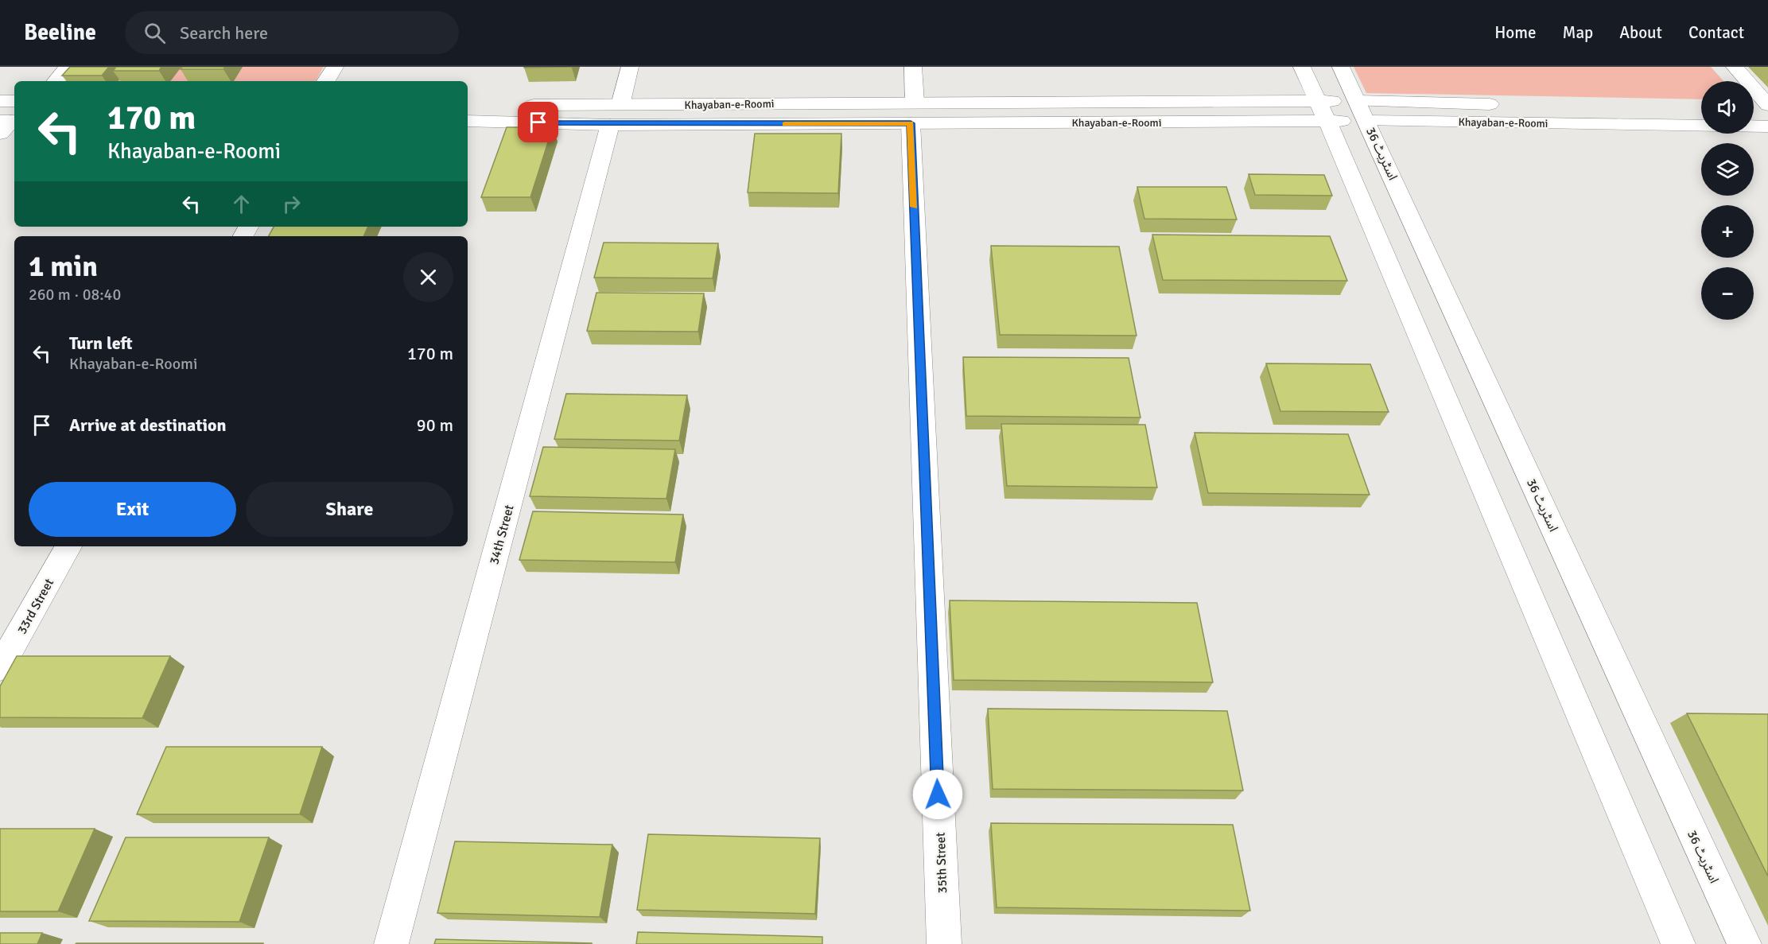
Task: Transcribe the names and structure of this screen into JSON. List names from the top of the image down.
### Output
{
  "streets": {
    "street": [
      "Khayaban-e-Roomi",
      "اسٹریٹ 36",
      "34th Street",
      "33rd Street",
      "35th Street"
    ]
  },
  "crossings": [
    ["Khayaban-e-Roomi", "اسٹریٹ 36"],
    ["Khayaban-e-Roomi", "34th Street"],
    ["Khayaban-e-Roomi", "35th Street"]
  ],
  "page": {
    "header": "Beeline",
    "search": "Search here",
    "nav": [
      "Home",
      "Map",
      "About",
      "Contact"
    ],
    "map_buttons": ["+", "−"],
    "turn": ["170 m", "Khayaban-e-Roomi"],
    "heading": ["1 min", "260 m · 08:40"],
    "list": [
      {
        "name": "Turn left",
        "note": "Khayaban-e-Roomi",
        "value": "170 m"
      },
      {
        "name": "Arrive at destination",
        "value": "90 m"
      }
    ],
    "buttons": ["Exit", "Share"]
  }
}
